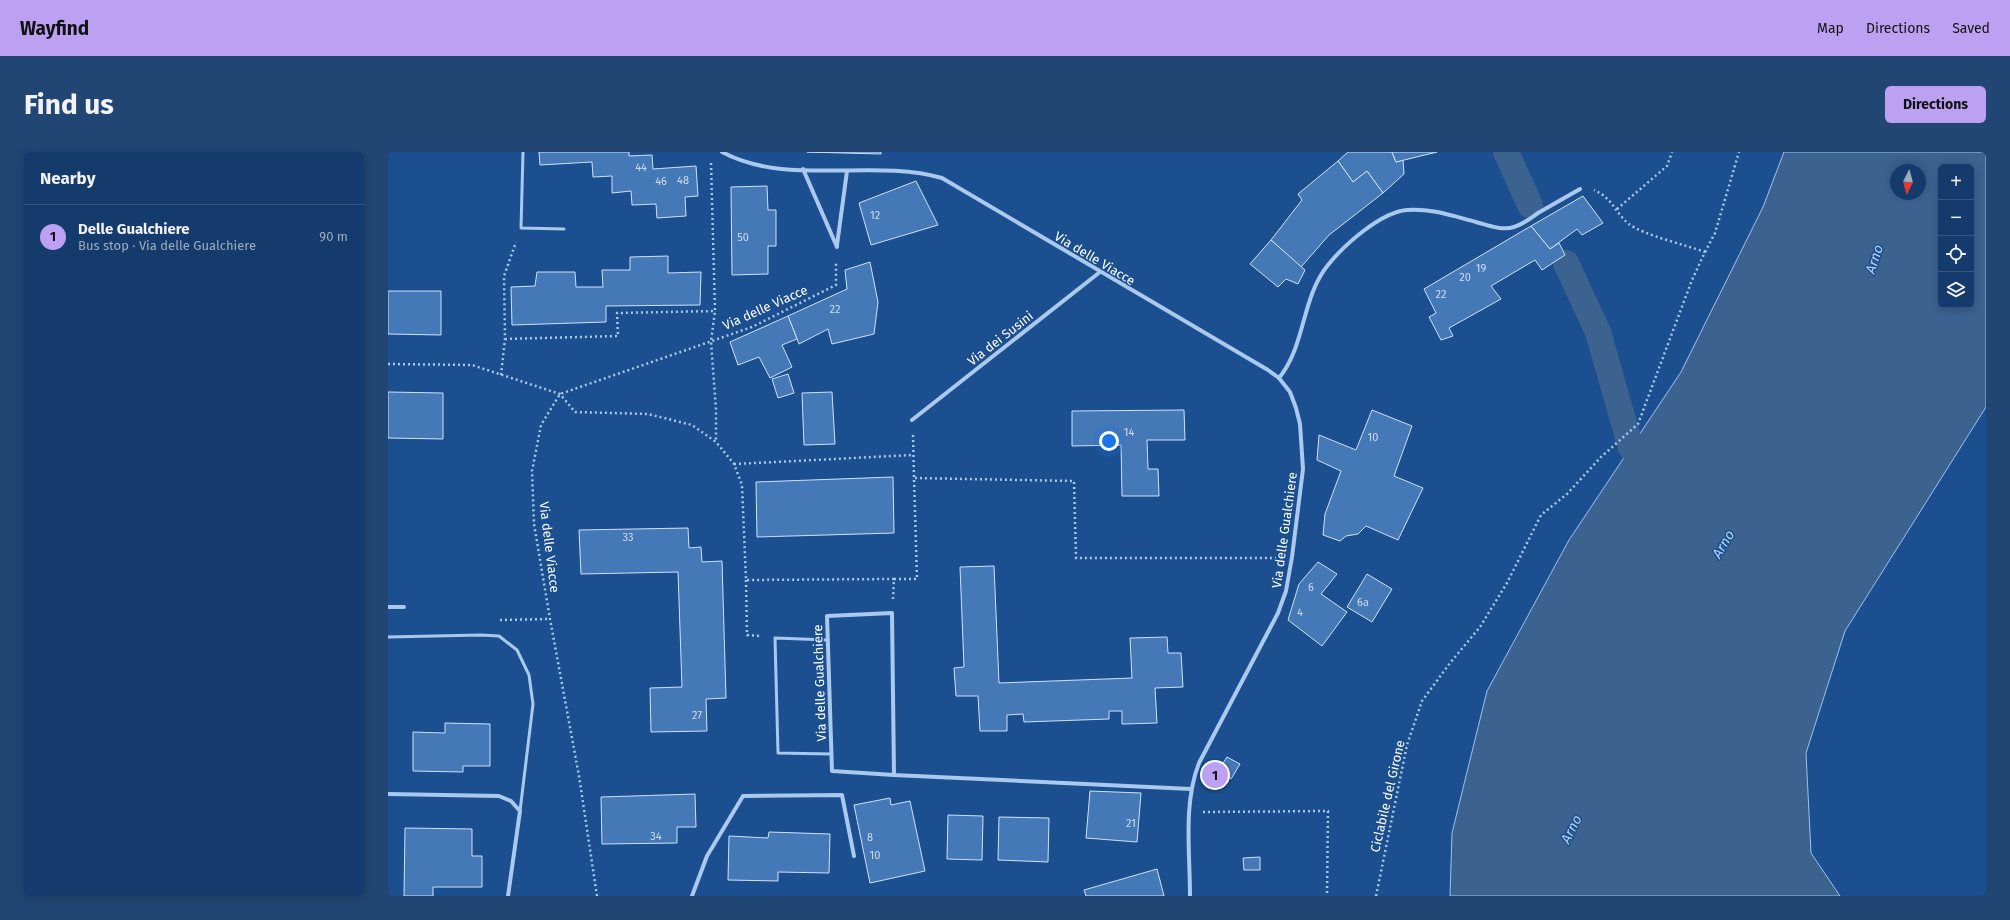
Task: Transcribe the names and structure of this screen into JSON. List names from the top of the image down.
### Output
{
  "streets": {
    "street": ["Via delle Viacce", "Via dei Susini", "Via delle Gualchiere"],
    "path": ["Ciclabile del Girone"]
  },
  "crossings": [
    ["Via delle Viacce", "Via dei Susini"],
    ["Via delle Viacce", "Via delle Gualchiere"]
  ],
  "water": ["Arno"],
  "house_numbers": [
    "44",
    "48",
    "46",
    "12",
    "50",
    "19",
    "20",
    "22",
    "22",
    "14",
    "10",
    "33",
    "6",
    "6a",
    "4",
    "27",
    "21",
    "34",
    "8",
    "10"
  ],
  "north": "bottom",
  "page": {
    "header": "Wayfind",
    "nav": ["Map", "Directions", "Saved"],
    "buttons": "Directions",
    "title": "Find us",
    "heading": "Nearby",
    "map_buttons": ["+", "−"],
    "list": [
      {
        "mark": "1",
        "name": "Delle Gualchiere",
        "note": "Bus stop · Via delle Gualchiere",
        "value": "90 m"
      }
    ],
    "pins": "1"
  }
}
